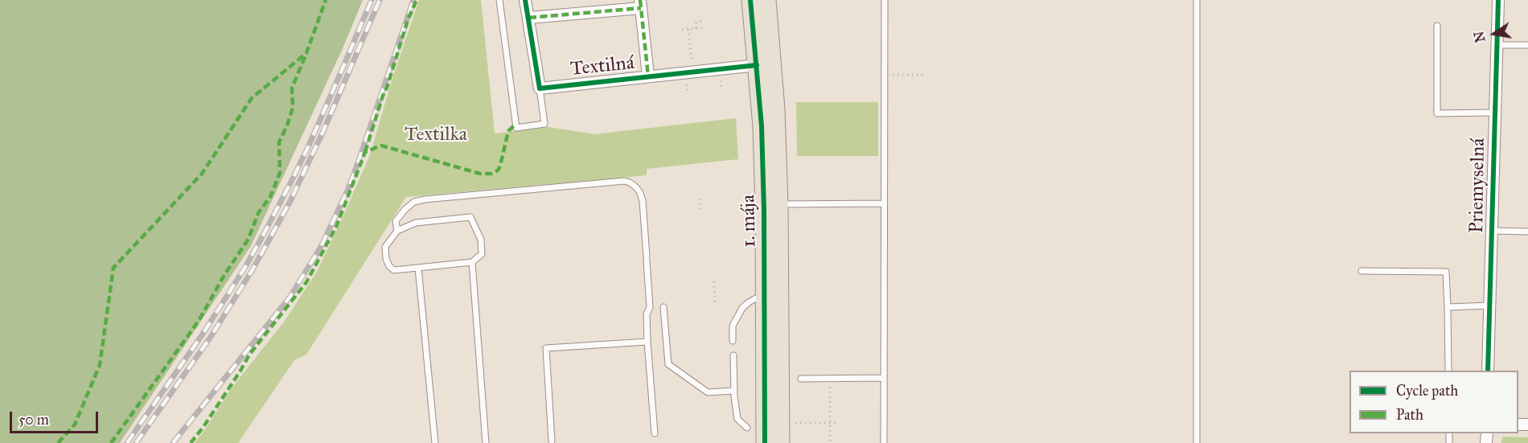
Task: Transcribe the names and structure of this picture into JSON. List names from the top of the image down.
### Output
{
  "streets": {
    "main road": ["1. mája"],
    "street": ["Textilná", "Priemyselná"]
  },
  "crossings": [
    ["Textilná", "1. mája"]
  ],
  "parks": ["Textilka"],
  "legend": ["Cycle path", "Path"],
  "scale_bar": "50 m",
  "north": "left"
}
